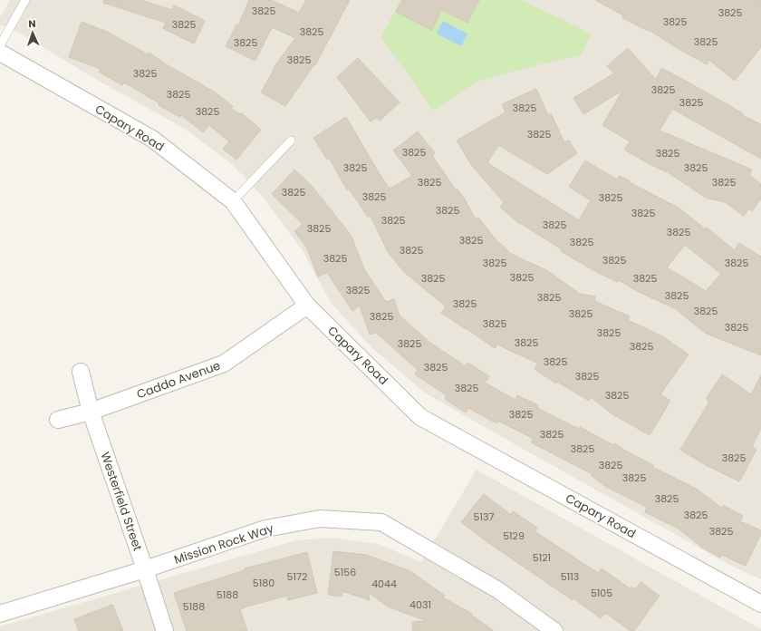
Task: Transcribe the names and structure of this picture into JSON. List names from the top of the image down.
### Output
{
  "streets": {
    "street": [
      "Capary Road",
      "Caddo Avenue",
      "Westerfield Street",
      "Mission Rock Way"
    ]
  },
  "crossings": [
    ["Capary Road", "Caddo Avenue"],
    ["Caddo Avenue", "Westerfield Street"],
    ["Westerfield Street", "Mission Rock Way"]
  ],
  "house_numbers": [
    "3825",
    "3825",
    "3825",
    "3825",
    "3825",
    "3825",
    "3825",
    "3825",
    "3825",
    "3825",
    "3825",
    "3825",
    "3825",
    "3825",
    "3825",
    "3825",
    "3825",
    "3825",
    "3825",
    "3825",
    "3825",
    "3825",
    "3825",
    "3825",
    "3825",
    "3825",
    "3825",
    "3825",
    "3825",
    "3825",
    "3825",
    "3825",
    "3825",
    "3825",
    "3825",
    "3825",
    "3825",
    "3825",
    "3825",
    "3825",
    "3825",
    "3825",
    "3825",
    "3825",
    "3825",
    "3825",
    "3825",
    "3825",
    "3825",
    "3825",
    "3825",
    "3825",
    "3825",
    "3825",
    "3825",
    "3825",
    "3825",
    "3825",
    "3825",
    "3825",
    "3825",
    "3825",
    "3825",
    "3825",
    "3825",
    "3825",
    "5137",
    "3825",
    "5129",
    "5121",
    "5156",
    "5172",
    "5113",
    "5180",
    "4044",
    "5105",
    "5188",
    "4031",
    "5188"
  ],
  "north": "top"
}
